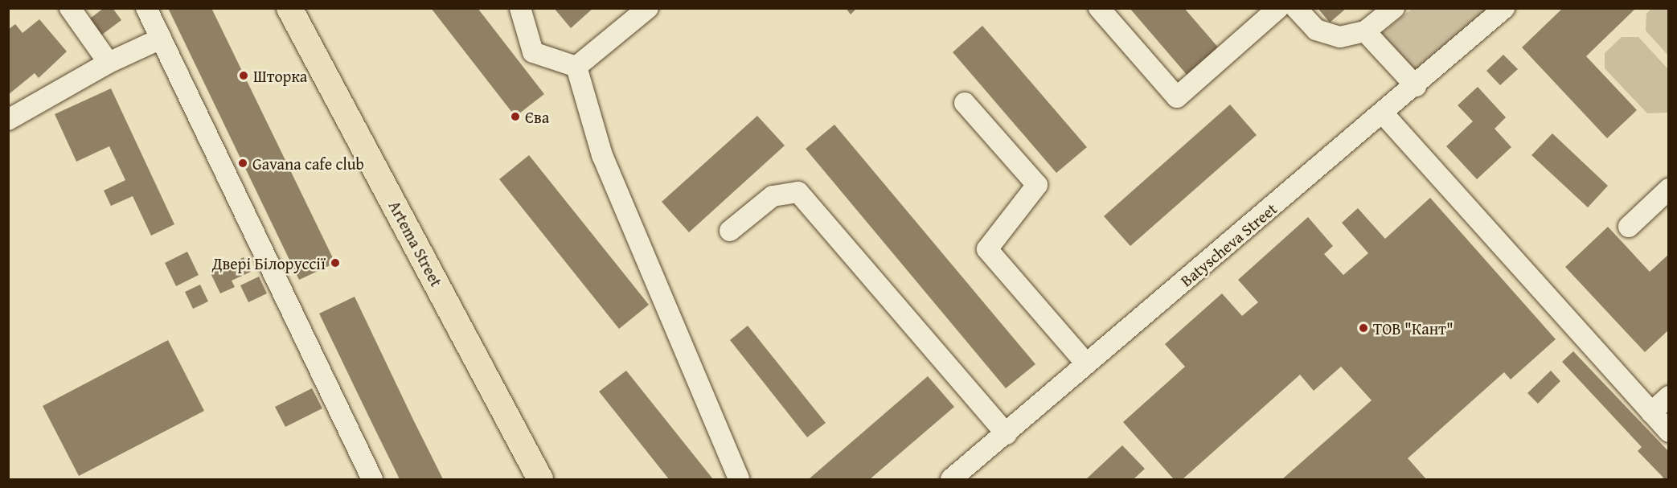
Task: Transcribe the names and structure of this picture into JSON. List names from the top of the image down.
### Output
{
  "streets": {
    "main road": ["Artema Street"],
    "street": ["Batyscheva Street"]
  },
  "places": [
    "Шторка",
    "Єва",
    "Gavana cafe club",
    "Двері Білоруссії",
    "ТОВ \"Кант\""
  ]
}
